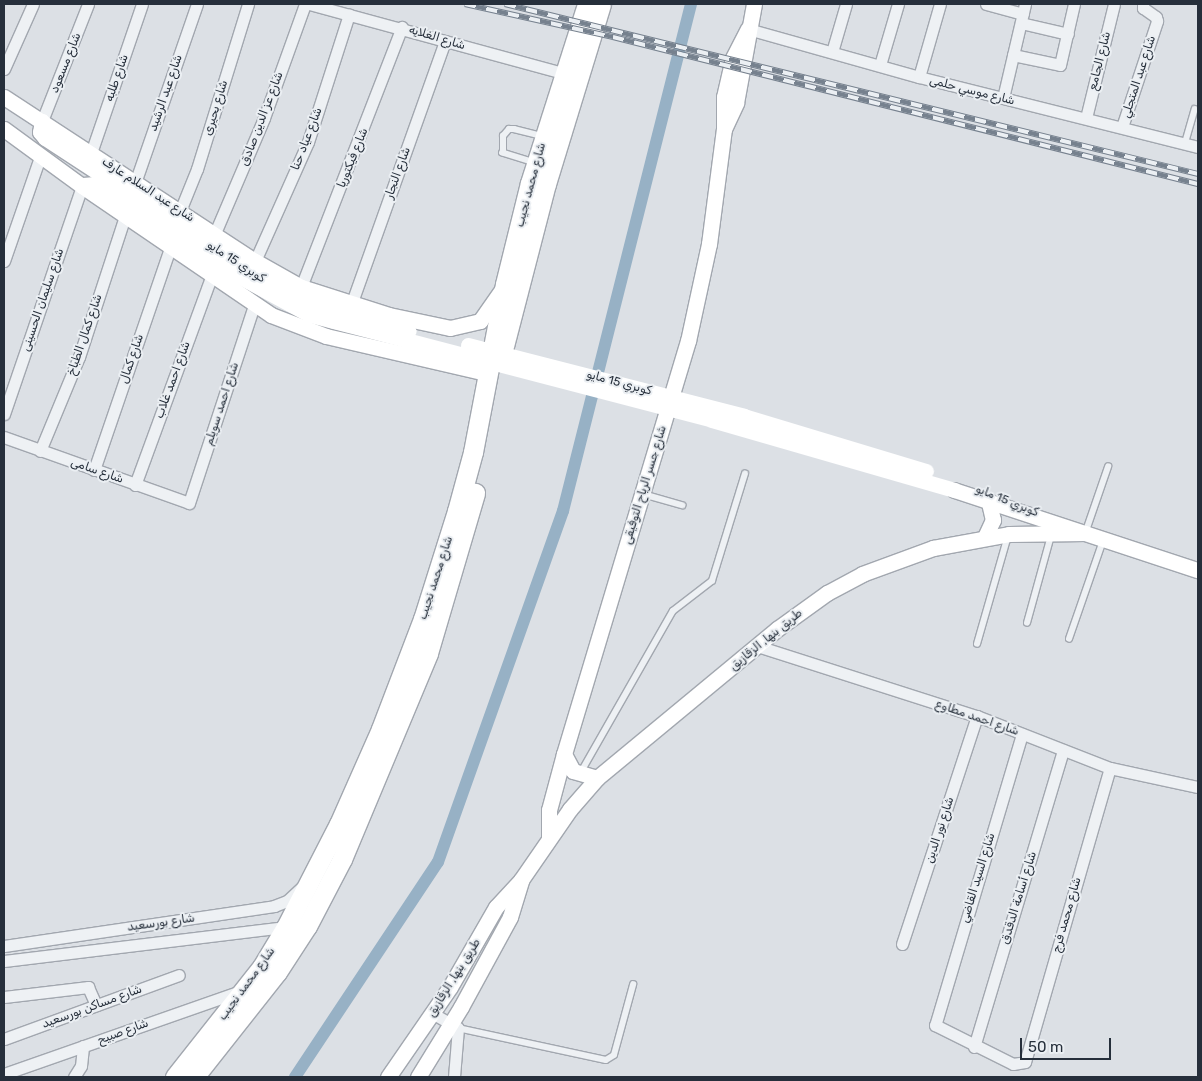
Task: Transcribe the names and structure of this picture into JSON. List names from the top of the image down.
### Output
{
  "streets": {
    "highway": ["شارع محمد نجيب"],
    "main road": [
      "شارع عبد السلام عارف",
      "كوبري 15 مايو",
      "شارع جسر الرياح التوفيقى",
      "طريق بنها, الزقازيق"
    ],
    "street": [
      "شارع الغلايه",
      "شارع الجامع",
      "شارع مسعود",
      "شارع عبد المتجلي",
      "شارع طلبه",
      "شارع موسي حلمى",
      "شارع عبد الرشيد",
      "شارع بحيرى",
      "شارع عز الدين صادق",
      "شارع عياد حنا",
      "شارع فيكتوريا",
      "شارع النجار",
      "شارع سليمان الحسينى",
      "شارع كمال الطباخ",
      "شارع كمال",
      "شارع احمد غلاب",
      "شارع احمد سويلم",
      "شارع سامى",
      "شارع احمد مطاوع",
      "شارع نور الدين",
      "شارع السيد القاضي",
      "شارع أسامة الدقدق",
      "شارع محمد فرج",
      "شارع بورسعيد",
      "شارع مساكن بورسعيد",
      "شارع صبيح"
    ]
  },
  "crossings": [
    ["شارع الغلايه", "شارع عز الدين صادق"],
    ["شارع الغلايه", "شارع عياد حنا"],
    ["شارع الغلايه", "شارع فيكتوريا"],
    ["شارع الغلايه", "شارع النجار"],
    ["شارع الغلايه", "شارع محمد نجيب"],
    ["شارع الجامع", "شارع موسي حلمى"],
    ["شارع مسعود", "شارع عبد السلام عارف"],
    ["شارع مسعود", "كوبري 15 مايو"],
    ["شارع عبد المتجلي", "شارع موسي حلمى"],
    ["شارع طلبه", "شارع عبد السلام عارف"],
    ["شارع موسي حلمى", "شارع جسر الرياح التوفيقى"],
    ["شارع عبد الرشيد", "شارع عبد السلام عارف"],
    ["شارع عبد الرشيد", "كوبري 15 مايو"],
    ["شارع عبد الرشيد", "شارع كمال الطباخ"],
    ["شارع بحيرى", "شارع عبد السلام عارف"],
    ["شارع عز الدين صادق", "شارع عبد السلام عارف"],
    ["شارع عياد حنا", "شارع عبد السلام عارف"],
    ["شارع فيكتوريا", "شارع عبد السلام عارف"],
    ["شارع النجار", "شارع عبد السلام عارف"],
    ["شارع محمد نجيب", "شارع عبد السلام عارف"],
    ["شارع محمد نجيب", "شارع بورسعيد"],
    ["شارع محمد نجيب", "شارع صبيح"],
    ["شارع عبد السلام عارف", "كوبري 15 مايو"],
    ["شارع عبد السلام عارف", "شارع كمال الطباخ"],
    ["شارع عبد السلام عارف", "شارع كمال"],
    ["شارع عبد السلام عارف", "شارع احمد غلاب"],
    ["شارع عبد السلام عارف", "شارع احمد سويلم"],
    ["كوبري 15 مايو", "شارع سليمان الحسينى"],
    ["كوبري 15 مايو", "شارع كمال الطباخ"],
    ["كوبري 15 مايو", "طريق بنها, الزقازيق"],
    ["شارع كمال الطباخ", "شارع سامى"],
    ["شارع كمال", "شارع سامى"],
    ["شارع احمد غلاب", "شارع سامى"],
    ["شارع احمد سويلم", "شارع سامى"],
    ["شارع جسر الرياح التوفيقى", "طريق بنها, الزقازيق"],
    ["طريق بنها, الزقازيق", "شارع احمد مطاوع"],
    ["شارع احمد مطاوع", "شارع نور الدين"],
    ["شارع احمد مطاوع", "شارع السيد القاضي"],
    ["شارع احمد مطاوع", "شارع أسامة الدقدق"],
    ["شارع احمد مطاوع", "شارع محمد فرج"],
    ["شارع السيد القاضي", "شارع أسامة الدقدق"],
    ["شارع السيد القاضي", "شارع محمد فرج"],
    ["شارع أسامة الدقدق", "شارع محمد فرج"]
  ],
  "scale_bar": "50 m"
}
